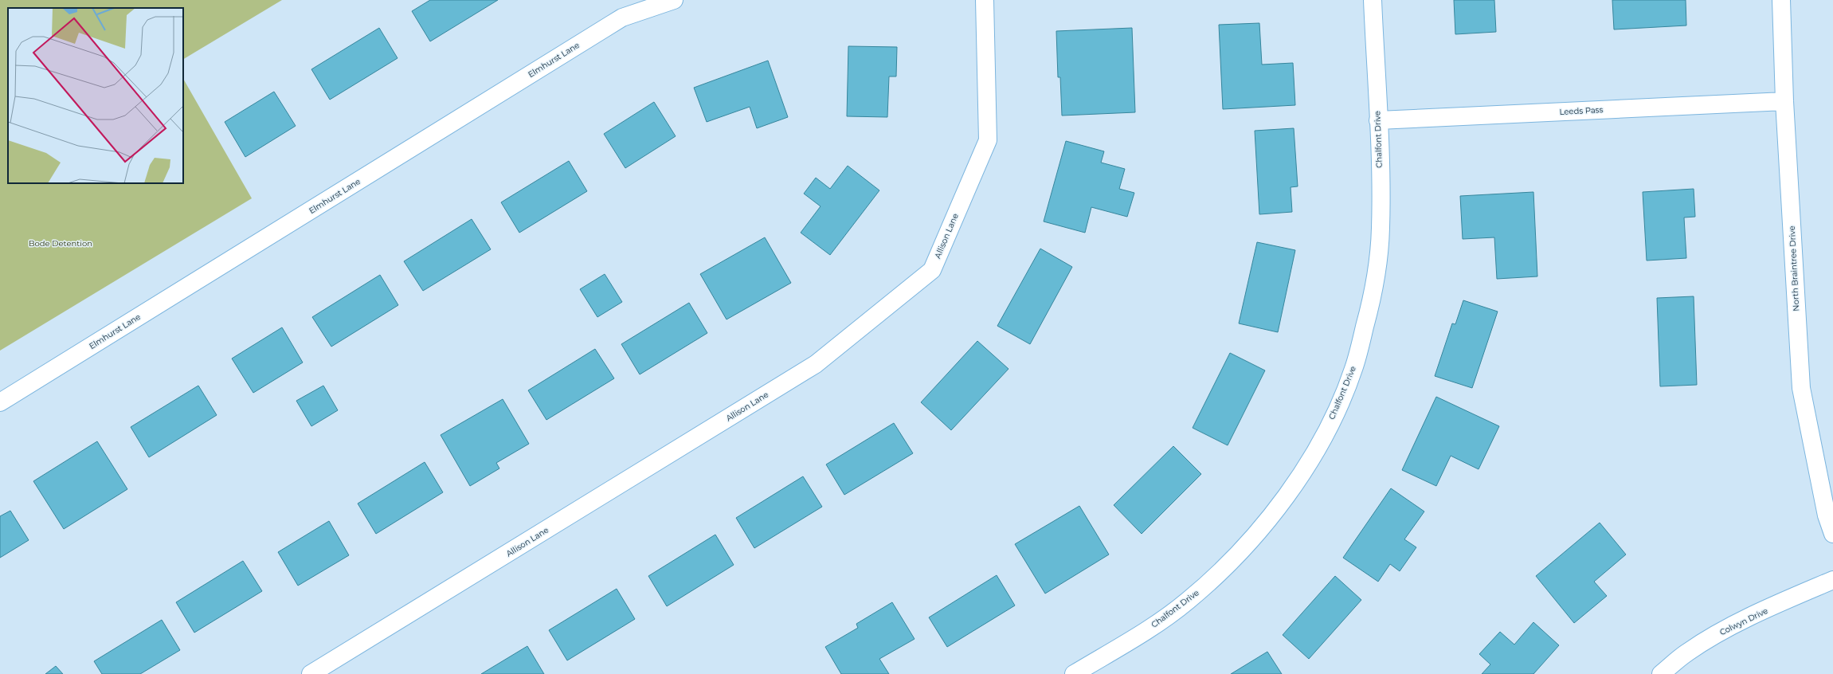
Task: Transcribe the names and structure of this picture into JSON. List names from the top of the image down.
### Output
{
  "streets": {
    "street": [
      "Elmhurst Lane",
      "Leeds Pass",
      "Chalfont Drive",
      "Allison Lane",
      "North Braintree Drive",
      "Colwyn Drive"
    ]
  },
  "crossings": [
    ["Leeds Pass", "Chalfont Drive"],
    ["Leeds Pass", "North Braintree Drive"]
  ],
  "parks": ["Bode Detention"]
}
